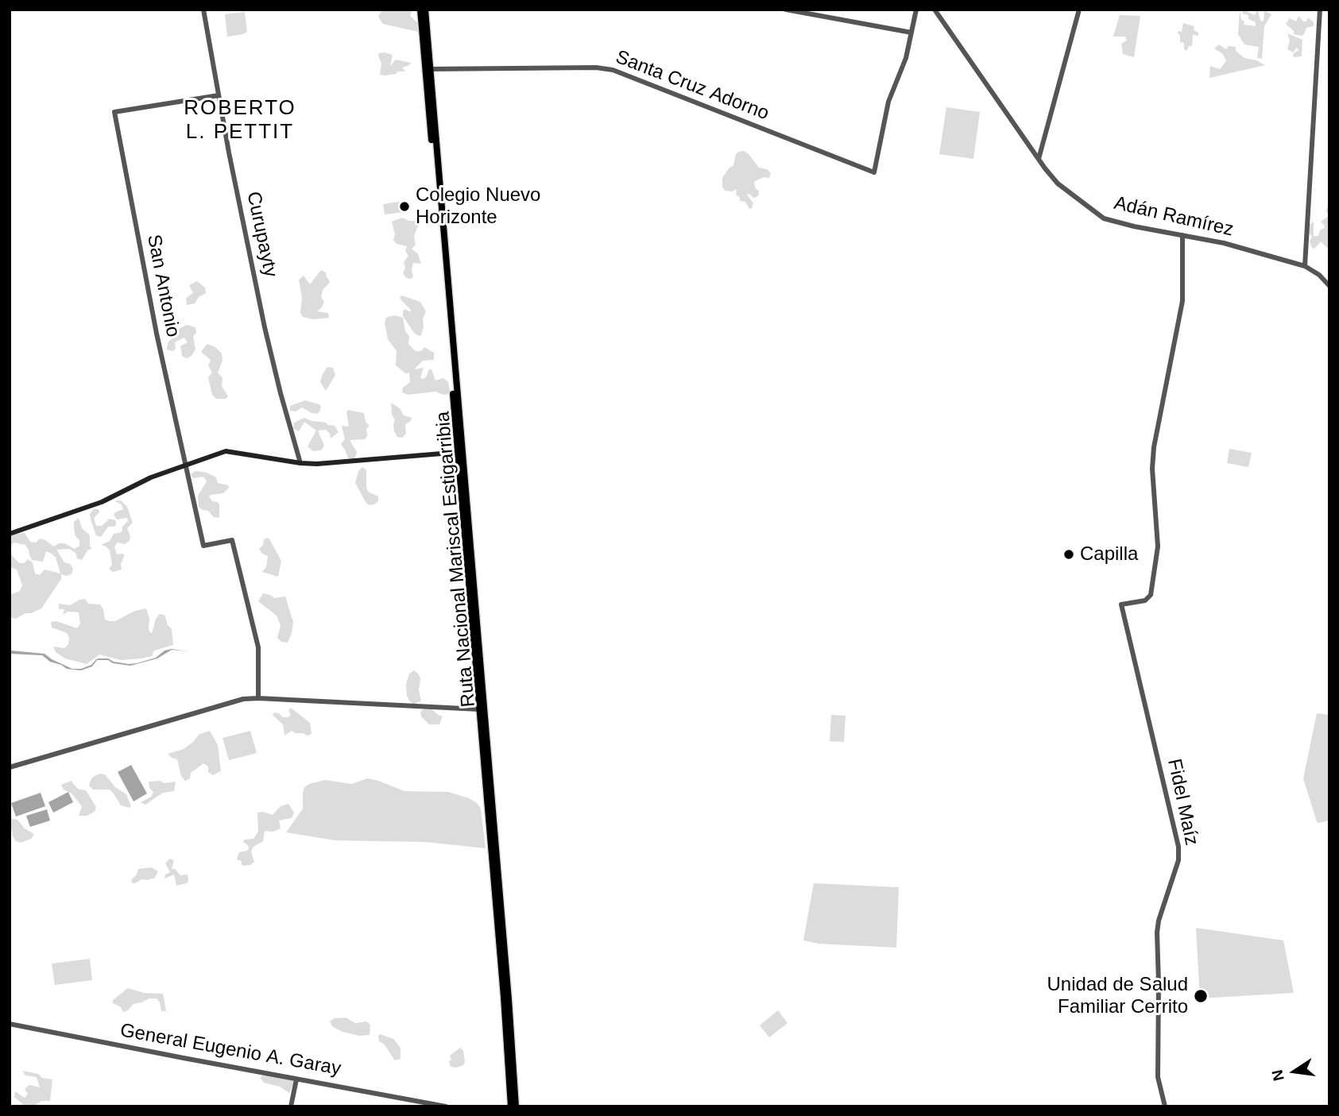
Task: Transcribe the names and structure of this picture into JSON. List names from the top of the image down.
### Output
{
  "streets": {
    "highway": ["Ruta Nacional Mariscal Estigarribia"],
    "street": [
      "Santa Cruz Adorno",
      "Adán Ramírez",
      "Curupayty",
      "San Antonio",
      "Fidel Maíz",
      "General Eugenio A. Garay"
    ]
  },
  "crossings": [
    ["Santa Cruz Adorno", "Ruta Nacional Mariscal Estigarribia"],
    ["Adán Ramírez", "Fidel Maíz"],
    ["Curupayty", "San Antonio"]
  ],
  "districts": ["ROBERTO L. PETTIT"],
  "places": ["Colegio Nuevo Horizonte", "Capilla", "Unidad de Salud Familiar Cerrito"],
  "north": "left"
}
